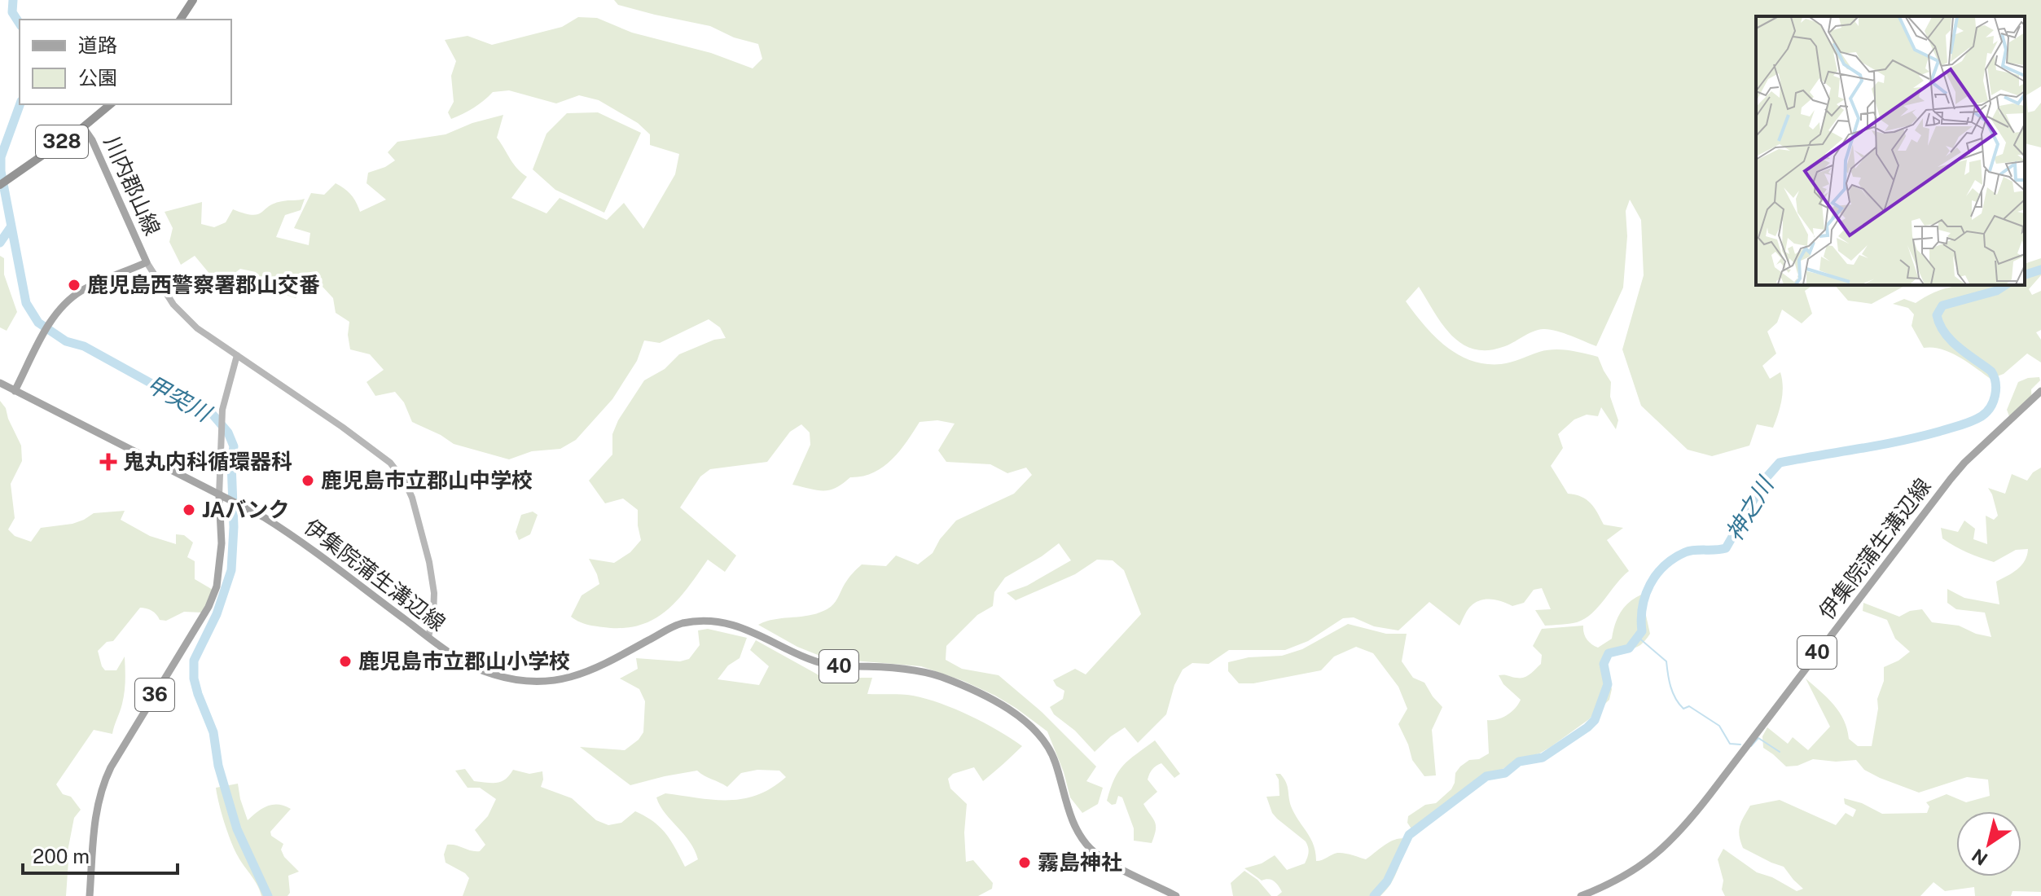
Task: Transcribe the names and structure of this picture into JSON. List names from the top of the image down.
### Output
{
  "streets": {
    "highway": ["328"],
    "main road": [
      "川内郡山線",
      "伊集院蒲生溝辺線",
      "40",
      "36"
    ]
  },
  "crossings": [
    ["328", "川内郡山線"],
    ["川内郡山線", "伊集院蒲生溝辺線"],
    ["伊集院蒲生溝辺線", "36"]
  ],
  "water": ["甲突川", "神之川"],
  "places": {
    "other": [
      "鹿児島西警察署郡山交番",
      "鹿児島市立郡山中学校",
      "JAバンク",
      "鹿児島市立郡山小学校",
      "霧島神社"
    ],
    "health": ["鬼丸内科循環器科"]
  },
  "legend": ["道路", "公園"],
  "scale_bar": "200 m",
  "north": "bottom left"
}
